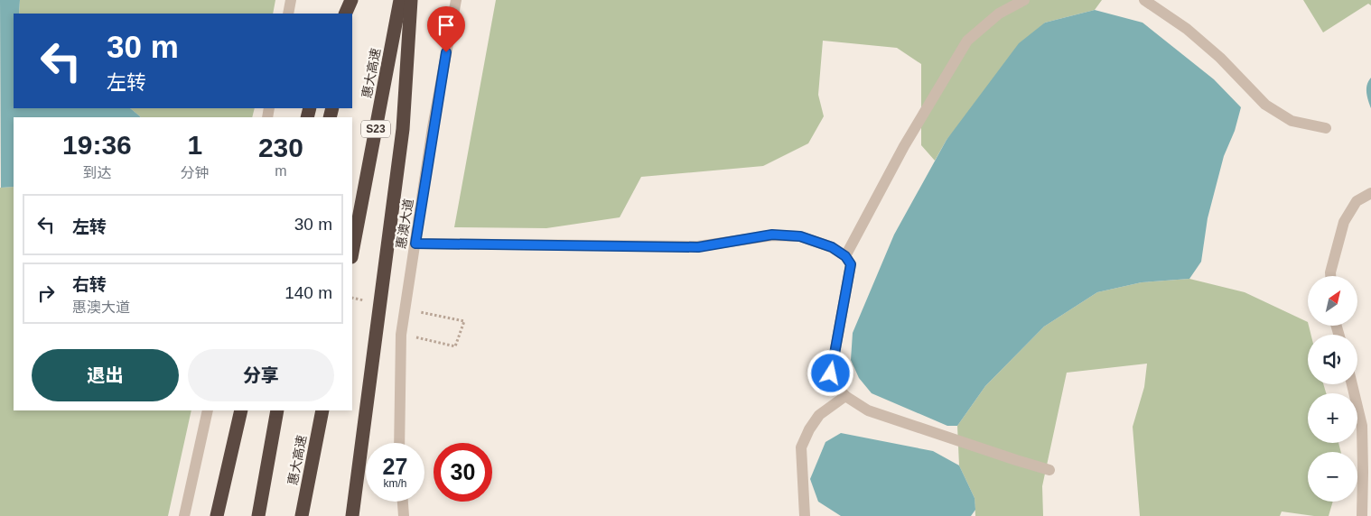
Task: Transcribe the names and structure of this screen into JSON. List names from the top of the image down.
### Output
{
  "streets": {
    "highway": ["惠大高速", "S23"],
    "street": ["惠澳大道"]
  },
  "north": "top right",
  "page": {
    "turn": ["30 m", "左转"],
    "eta": [
      "19:36",
      "到达",
      "1",
      "分钟",
      "230",
      "m"
    ],
    "list": [
      {
        "name": "左转",
        "value": "30 m"
      },
      {
        "name": "右转",
        "note": "惠澳大道",
        "value": "140 m"
      }
    ],
    "map_buttons": ["+", "−"],
    "buttons": ["退出", "分享"],
    "speed": "27 km/h",
    "limit": "30"
  }
}
